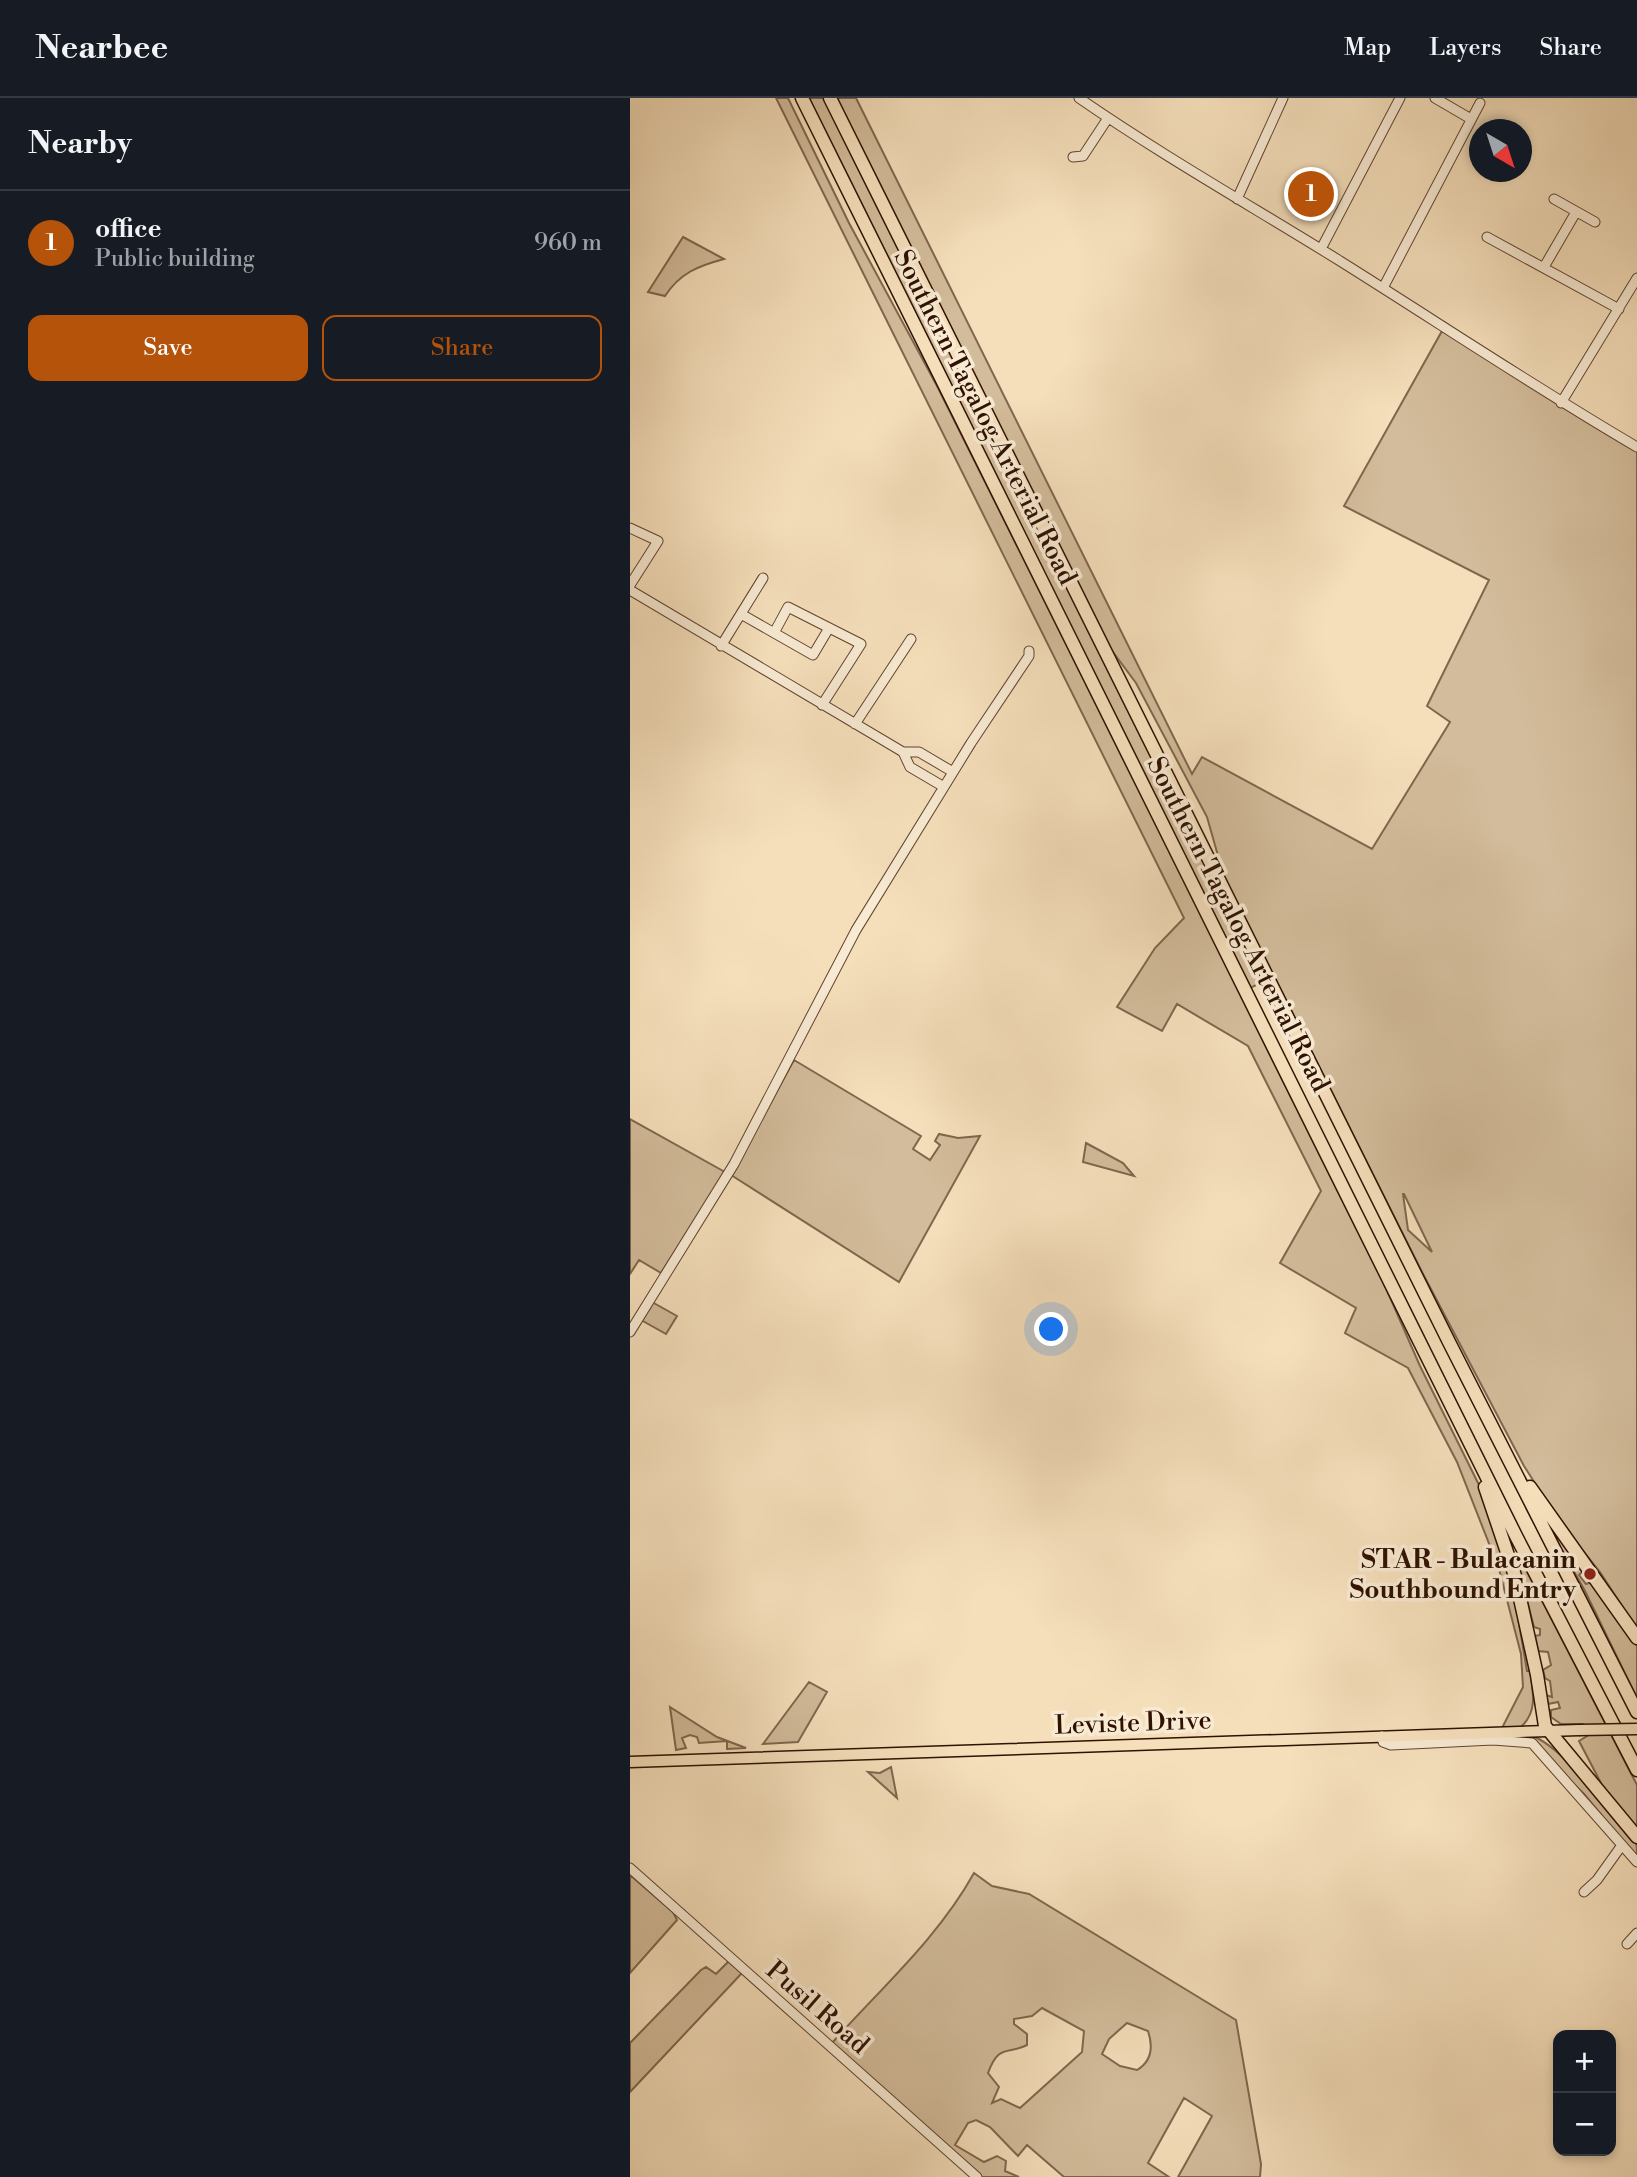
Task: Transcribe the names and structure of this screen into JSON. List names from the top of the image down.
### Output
{
  "streets": {
    "highway": ["Southern Tagalog Arterial Road"],
    "main road": ["Leviste Drive"],
    "street": ["Pusil Road"]
  },
  "places": ["STAR - Bulacanin Southbound Entry"],
  "north": "bottom right",
  "page": {
    "header": "Nearbee",
    "nav": ["Map", "Layers", "Share"],
    "heading": "Nearby",
    "pins": "1",
    "list": [
      {
        "mark": "1",
        "name": "office",
        "note": "Public building",
        "value": "960 m"
      }
    ],
    "buttons": ["Save", "Share"],
    "map_buttons": ["+", "−"]
  }
}
